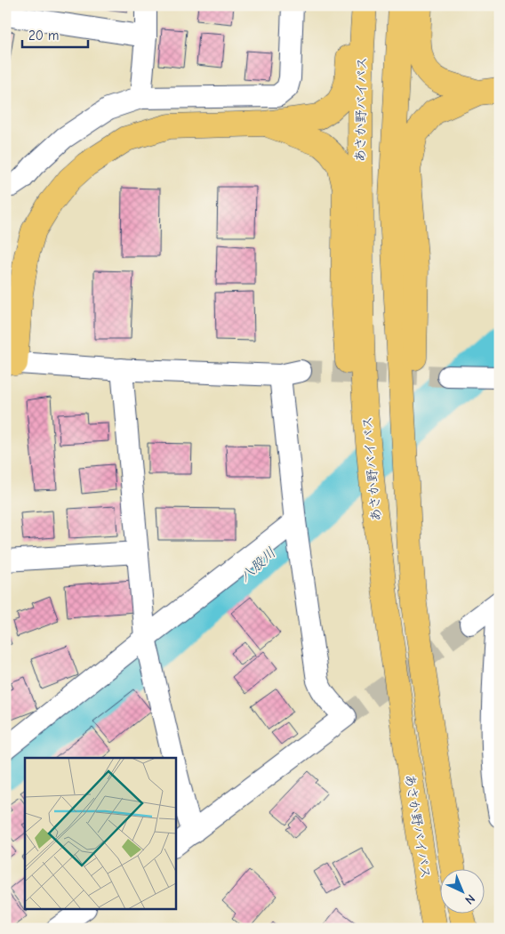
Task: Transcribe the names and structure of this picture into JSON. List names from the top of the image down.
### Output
{
  "streets": {
    "highway": ["あさか野バイパス"]
  },
  "water": ["八股川"],
  "scale_bar": "20 m",
  "north": "bottom right"
}
